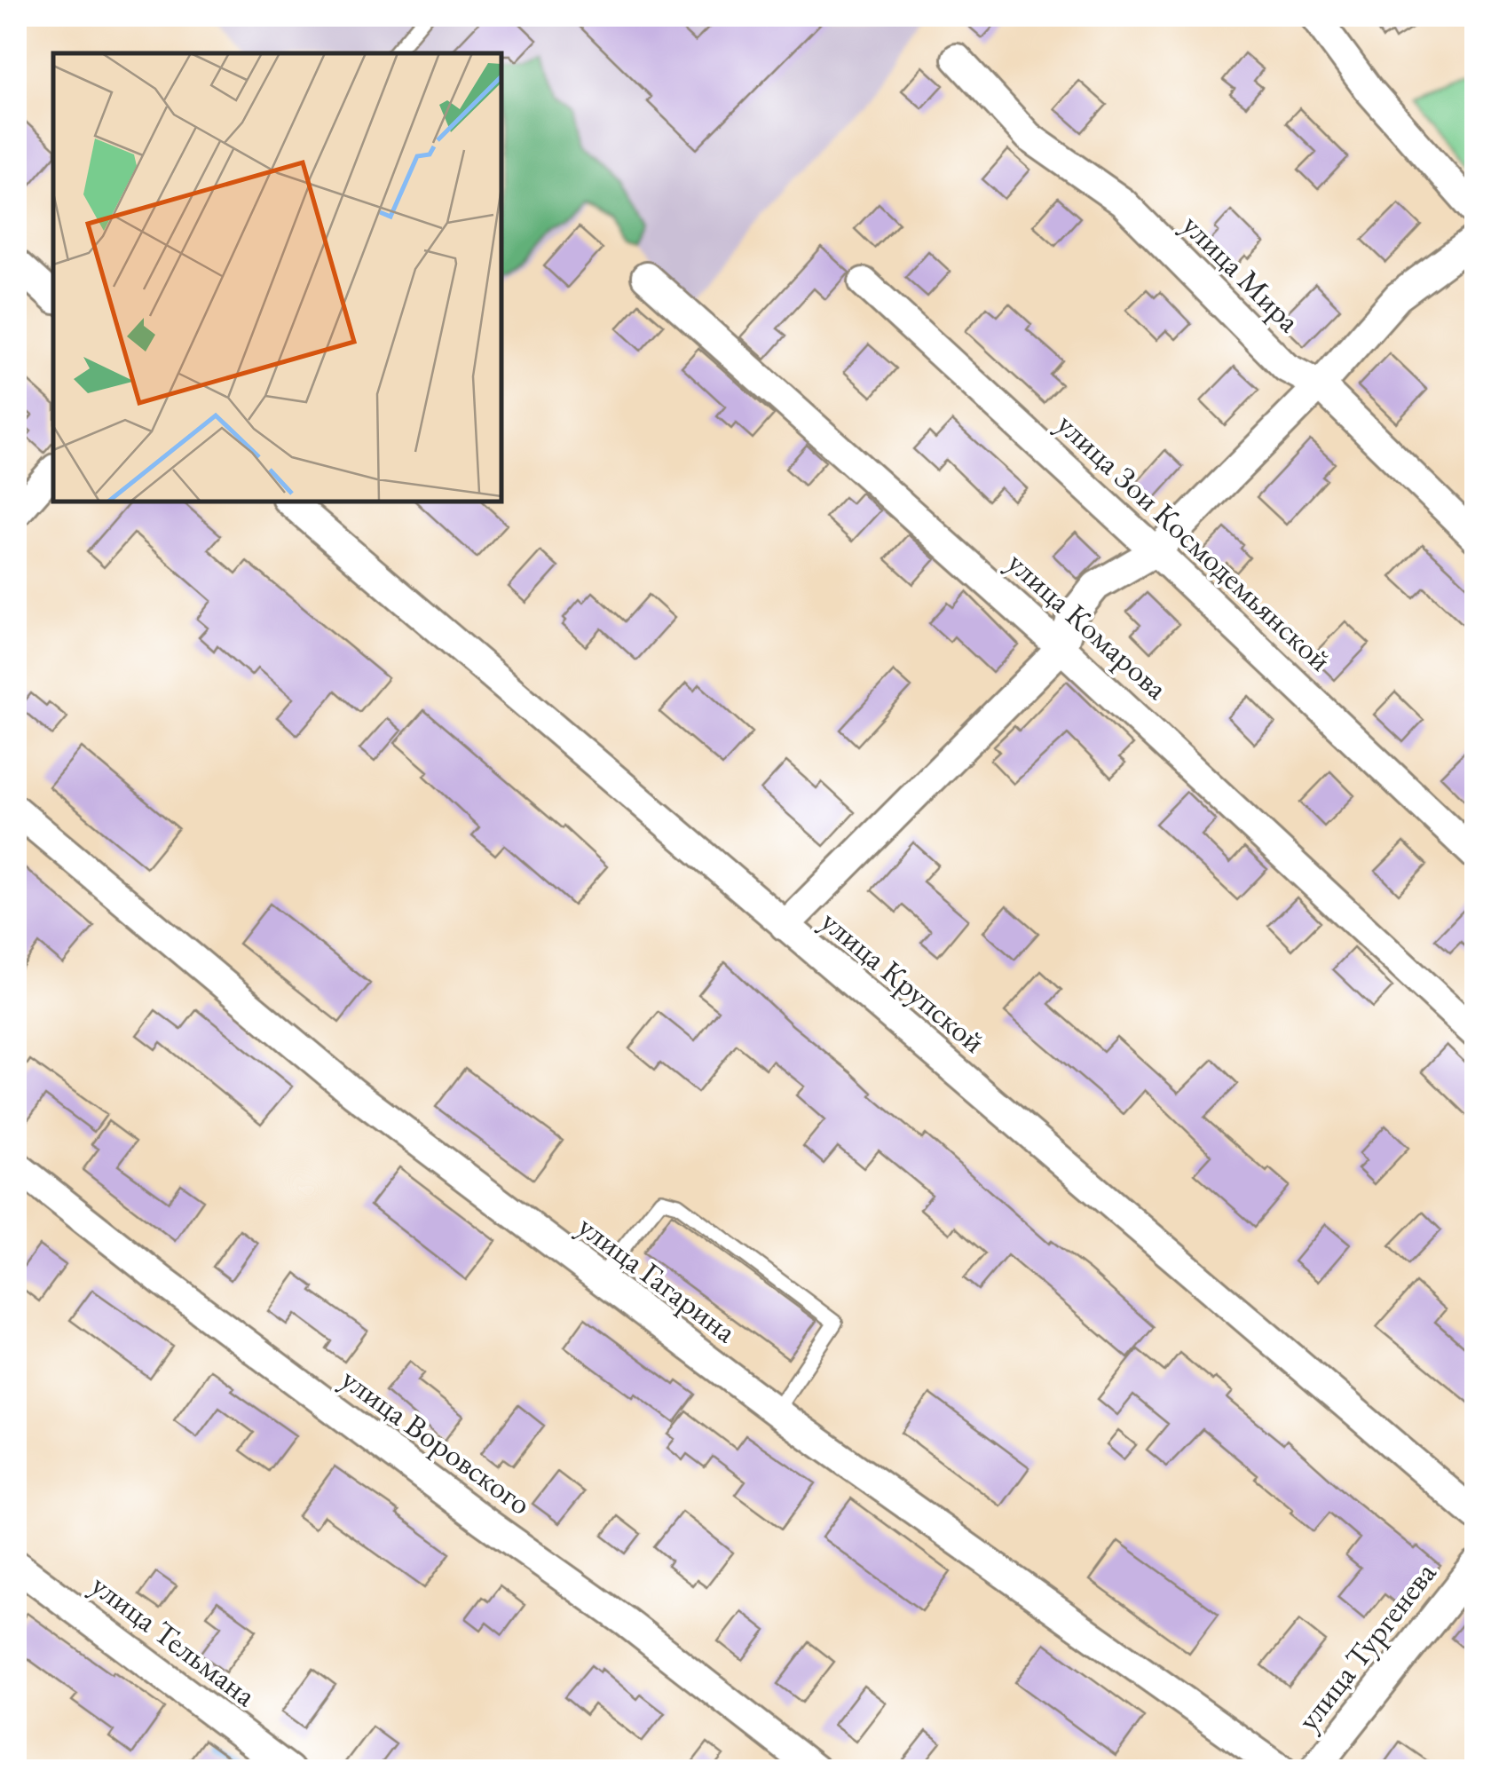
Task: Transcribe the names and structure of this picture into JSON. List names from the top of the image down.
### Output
{
  "streets": {
    "street": [
      "улица Мира",
      "улица Зои Космодемьянской",
      "улица Комарова",
      "улица Крупской",
      "улица Гагарина",
      "улица Воровского",
      "улица Тельмана",
      "улица Тургенева"
    ]
  }
}
